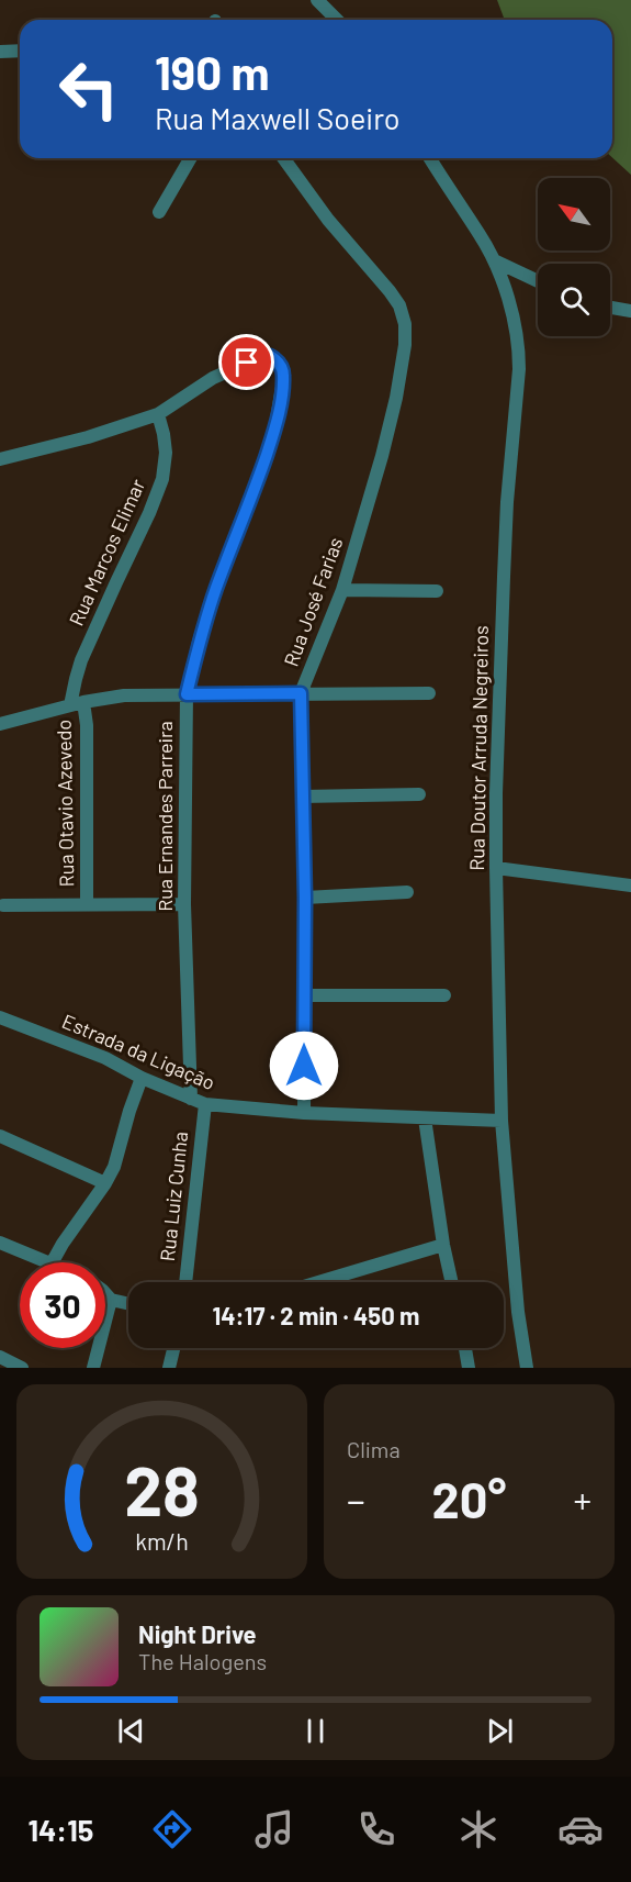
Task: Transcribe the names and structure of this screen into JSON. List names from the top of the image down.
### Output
{
  "streets": {
    "street": [
      "Rua Marcos Elimar",
      "Rua José Farias",
      "Rua Doutor Arruda Negreiros",
      "Rua Otavio Azevedo",
      "Rua Ernandes Parreira",
      "Estrada da Ligação",
      "Rua Luiz Cunha"
    ]
  },
  "crossings": [
    ["Rua Marcos Elimar", "Rua Otavio Azevedo"],
    ["Rua Marcos Elimar", "Rua Ernandes Parreira"],
    ["Rua José Farias", "Estrada da Ligação"],
    ["Rua Doutor Arruda Negreiros", "Estrada da Ligação"],
    ["Rua Ernandes Parreira", "Estrada da Ligação"],
    ["Estrada da Ligação", "Rua Luiz Cunha"]
  ],
  "north": "top left",
  "page": {
    "turn": ["190 m", "Rua Maxwell Soeiro"],
    "limit": "30",
    "trip": "14:17 · 2 min · 450 m",
    "tile": "Clima",
    "heat": ["−", "20°", "+"],
    "song": ["Night Drive", "The Halogens"],
    "tabs": "14:15",
    "gauge": ["28", "km/h"]
  }
}
